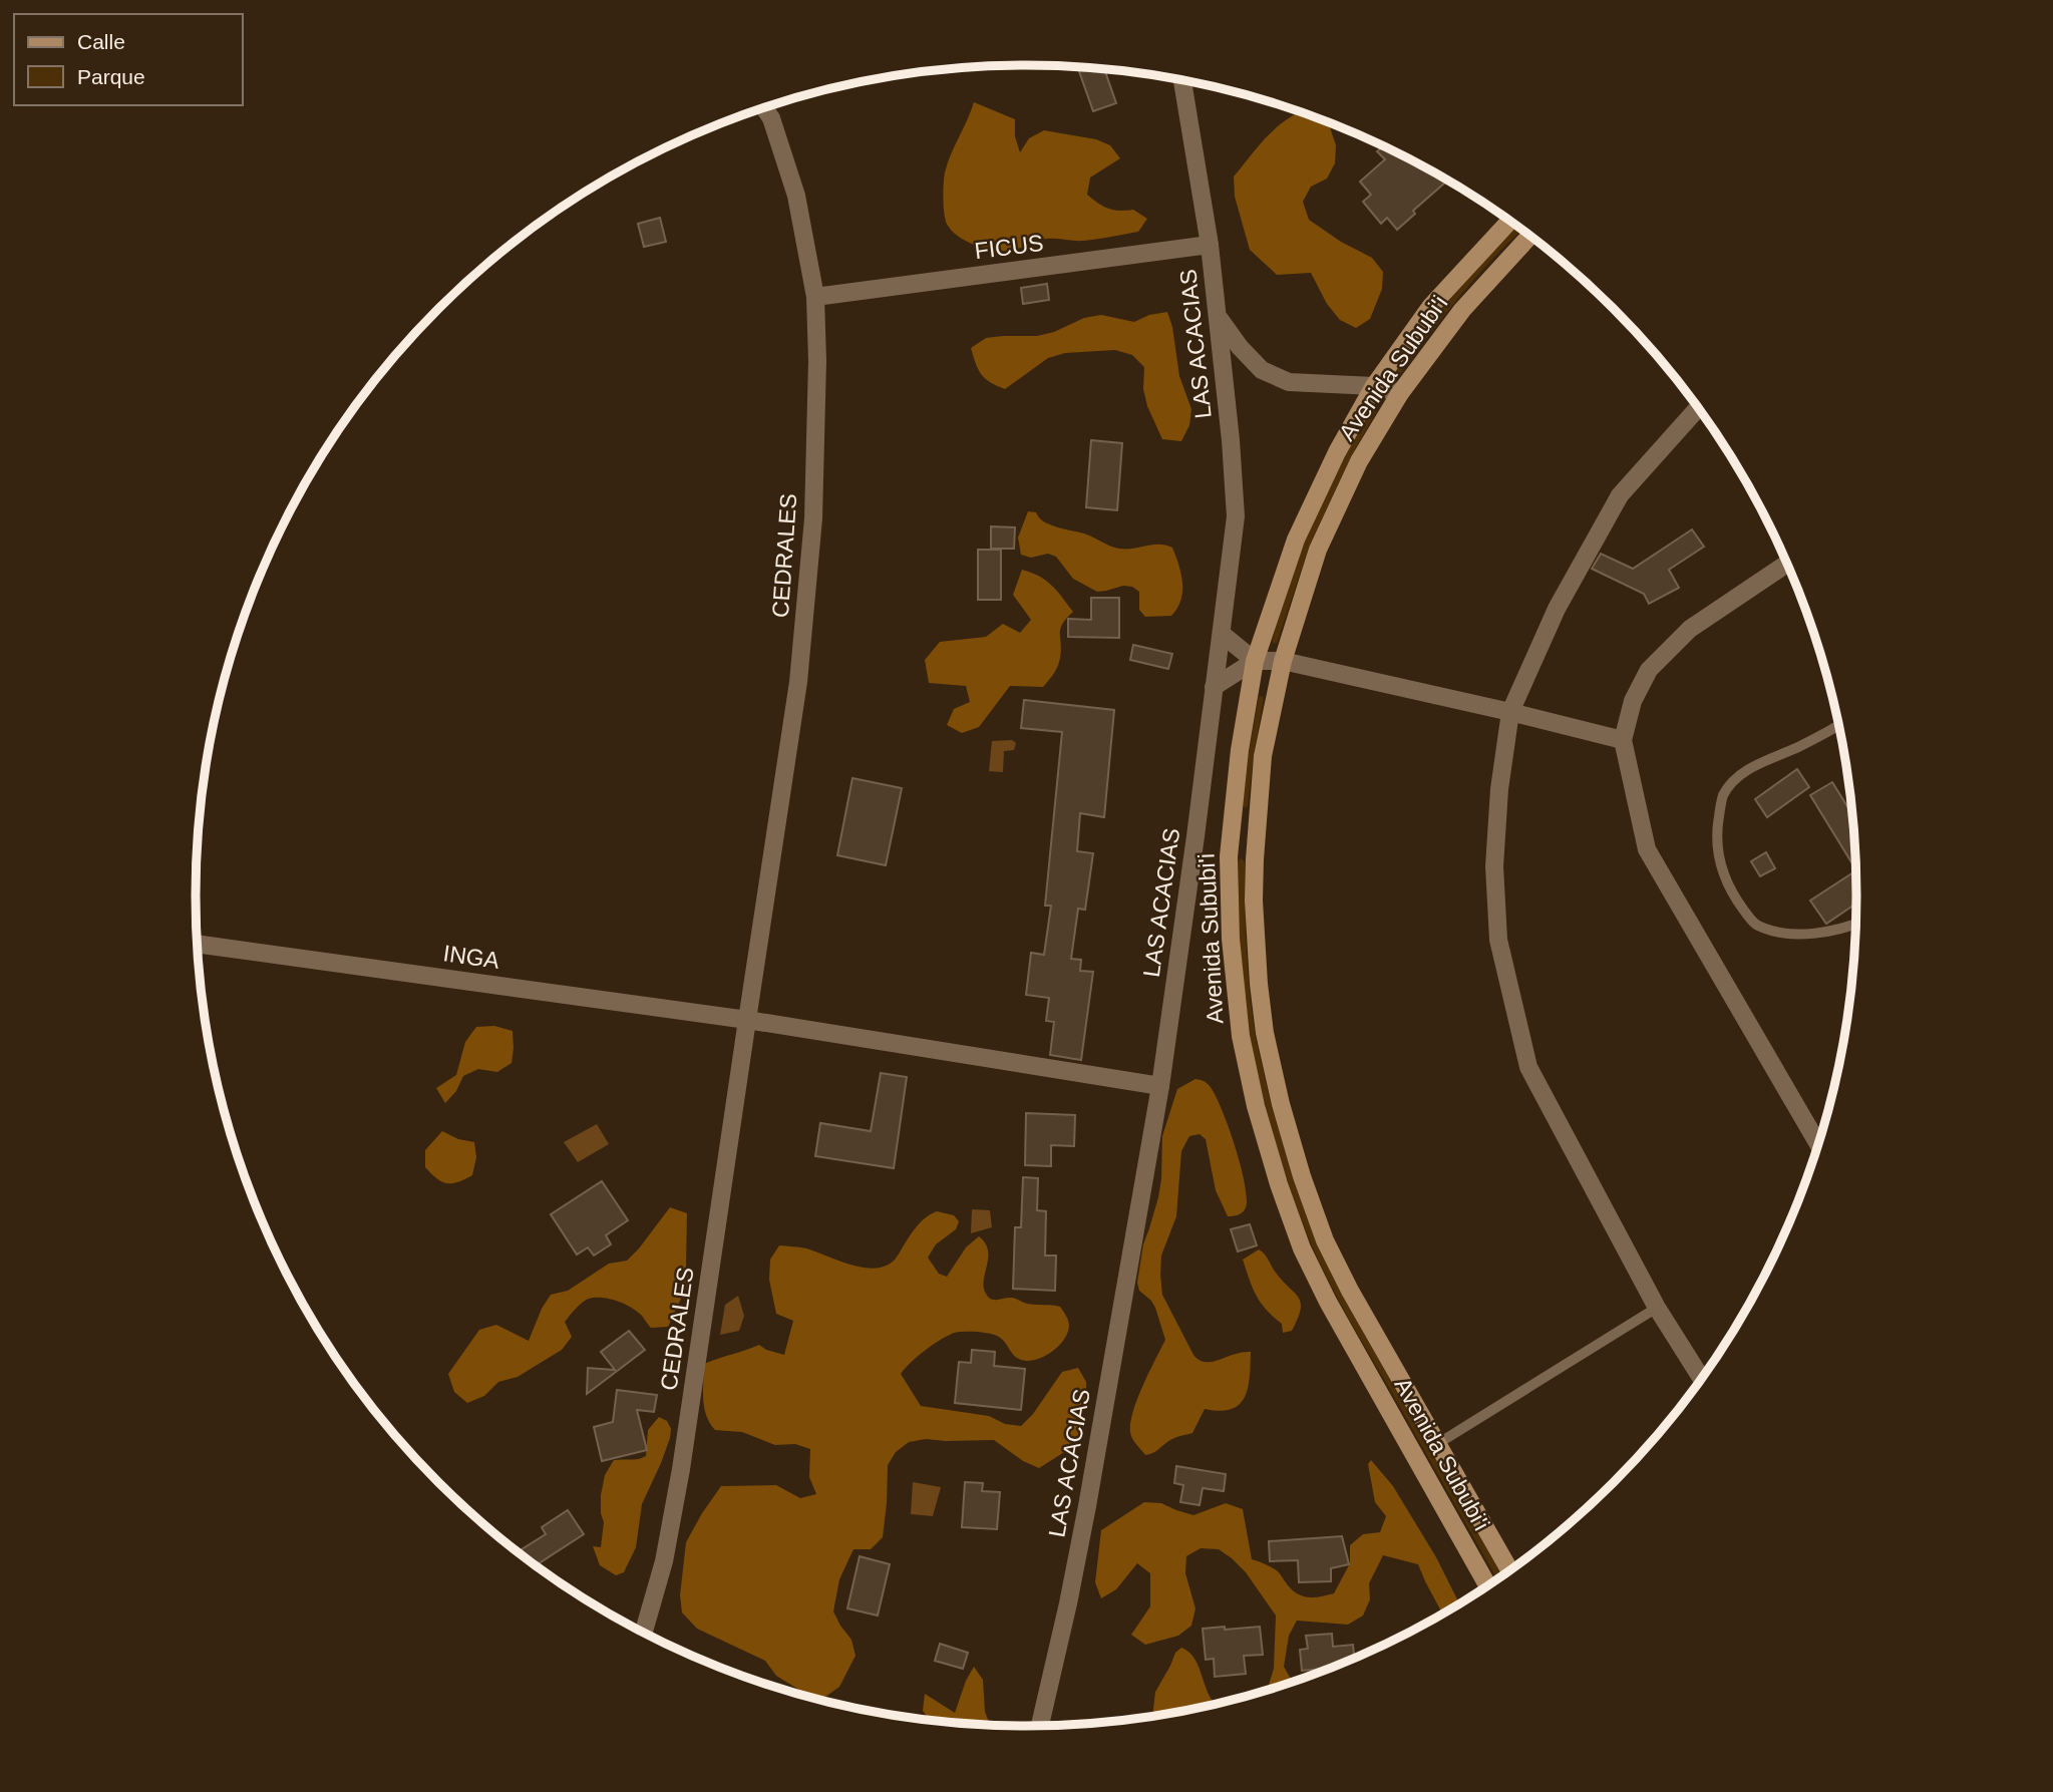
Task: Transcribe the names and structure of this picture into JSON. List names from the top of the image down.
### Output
{
  "streets": {
    "street": [
      "FICUS",
      "LAS ACACIAS",
      "Avenida Sububi'i",
      "CEDRALES",
      "INGA"
    ]
  },
  "crossings": [
    ["FICUS", "LAS ACACIAS"],
    ["FICUS", "CEDRALES"],
    ["CEDRALES", "INGA"]
  ],
  "legend": ["Calle", "Parque"]
}
